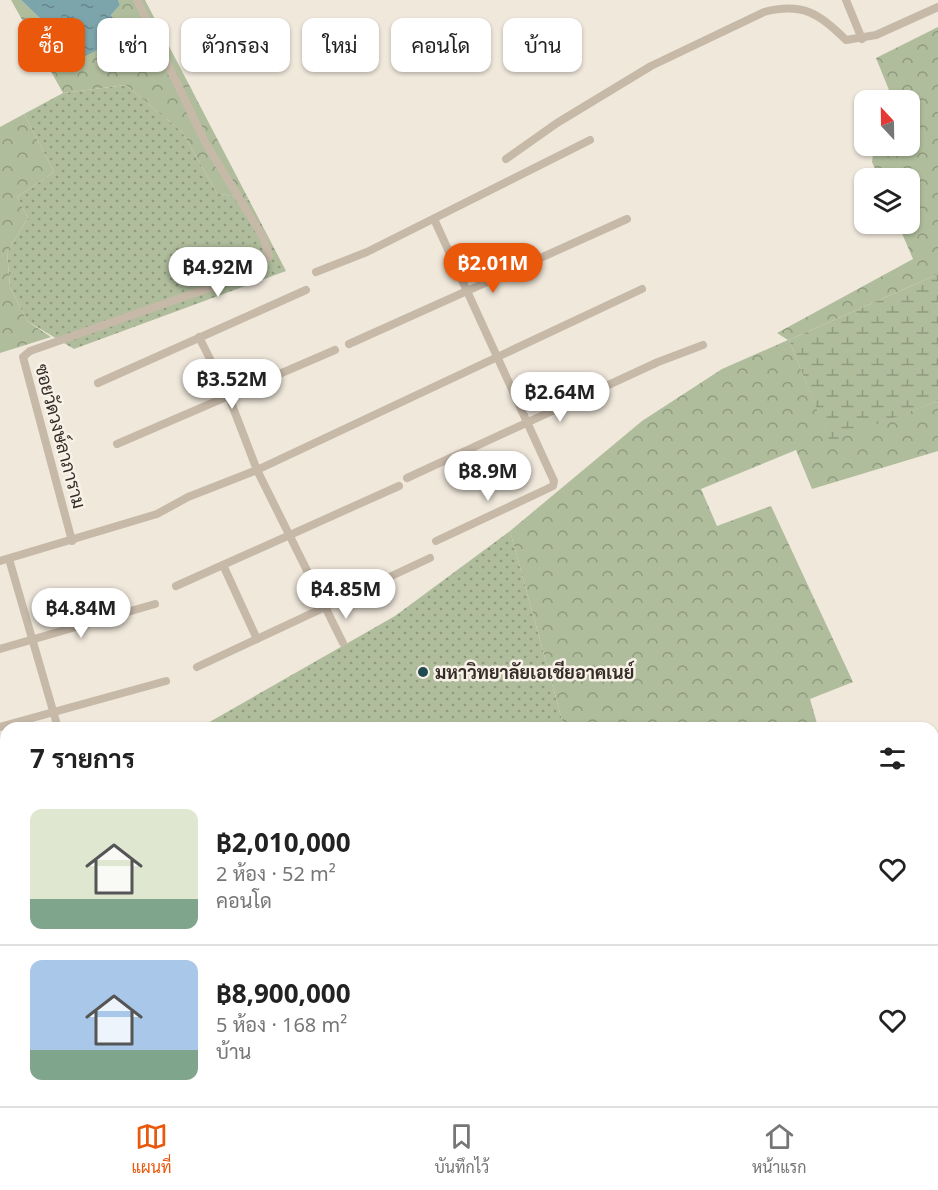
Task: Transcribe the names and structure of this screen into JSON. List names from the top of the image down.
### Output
{
  "streets": {
    "street": ["ซอยวัดวงษ์ลาภาราม"]
  },
  "places": ["มหาวิทยาลัยเอเชียอาคเนย์"],
  "north": "top",
  "page": {
    "chip": [
      "ซื้อ",
      "เช่า",
      "ตัวกรอง",
      "ใหม่",
      "คอนโด",
      "บ้าน"
    ],
    "price": [
      "฿2.01M",
      "฿4.92M",
      "฿3.52M",
      "฿2.64M",
      "฿8.9M",
      "฿4.85M",
      "฿4.84M"
    ],
    "heading": "7 รายการ",
    "list": [
      {
        "name": "฿2,010,000",
        "note": "2 ห้อง · 52 m² · คอนโด"
      },
      {
        "name": "฿8,900,000",
        "note": "5 ห้อง · 168 m² · บ้าน"
      }
    ],
    "tabs": ["แผนที่", "บันทึกไว้", "หน้าแรก"]
  }
}
